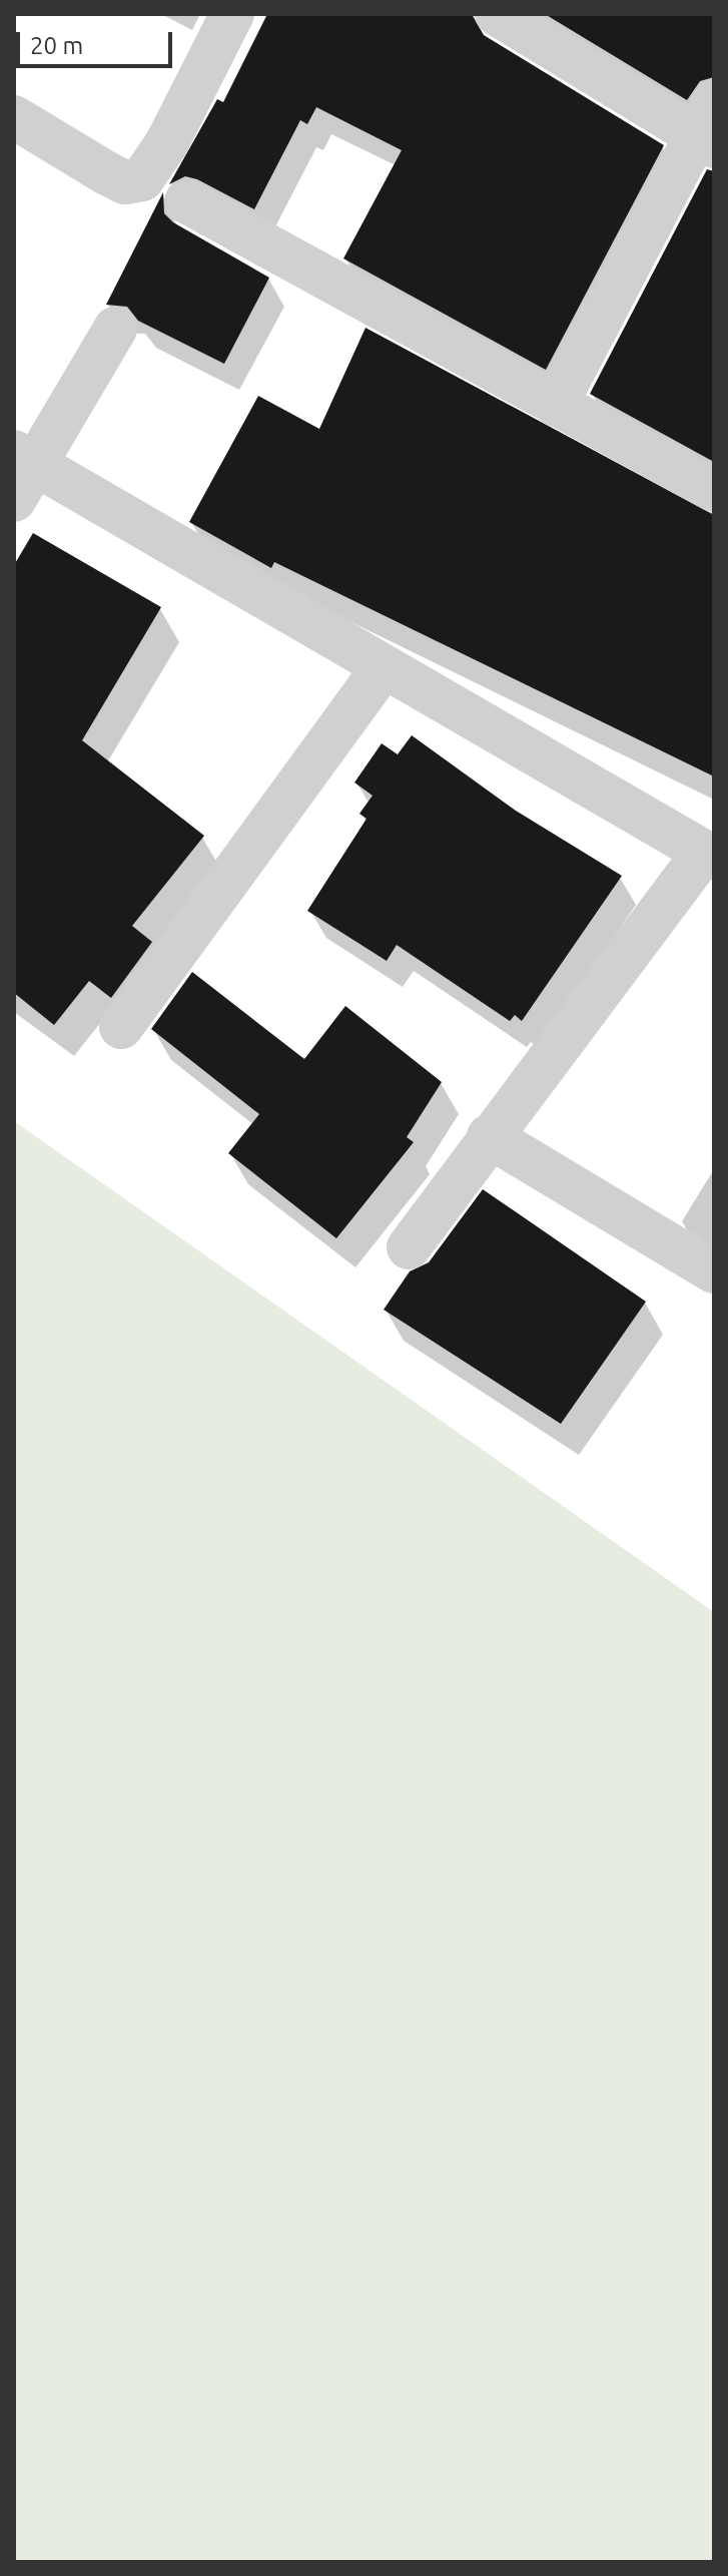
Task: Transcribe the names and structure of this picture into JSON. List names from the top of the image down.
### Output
{
  "scale_bar": "20 m"
}
